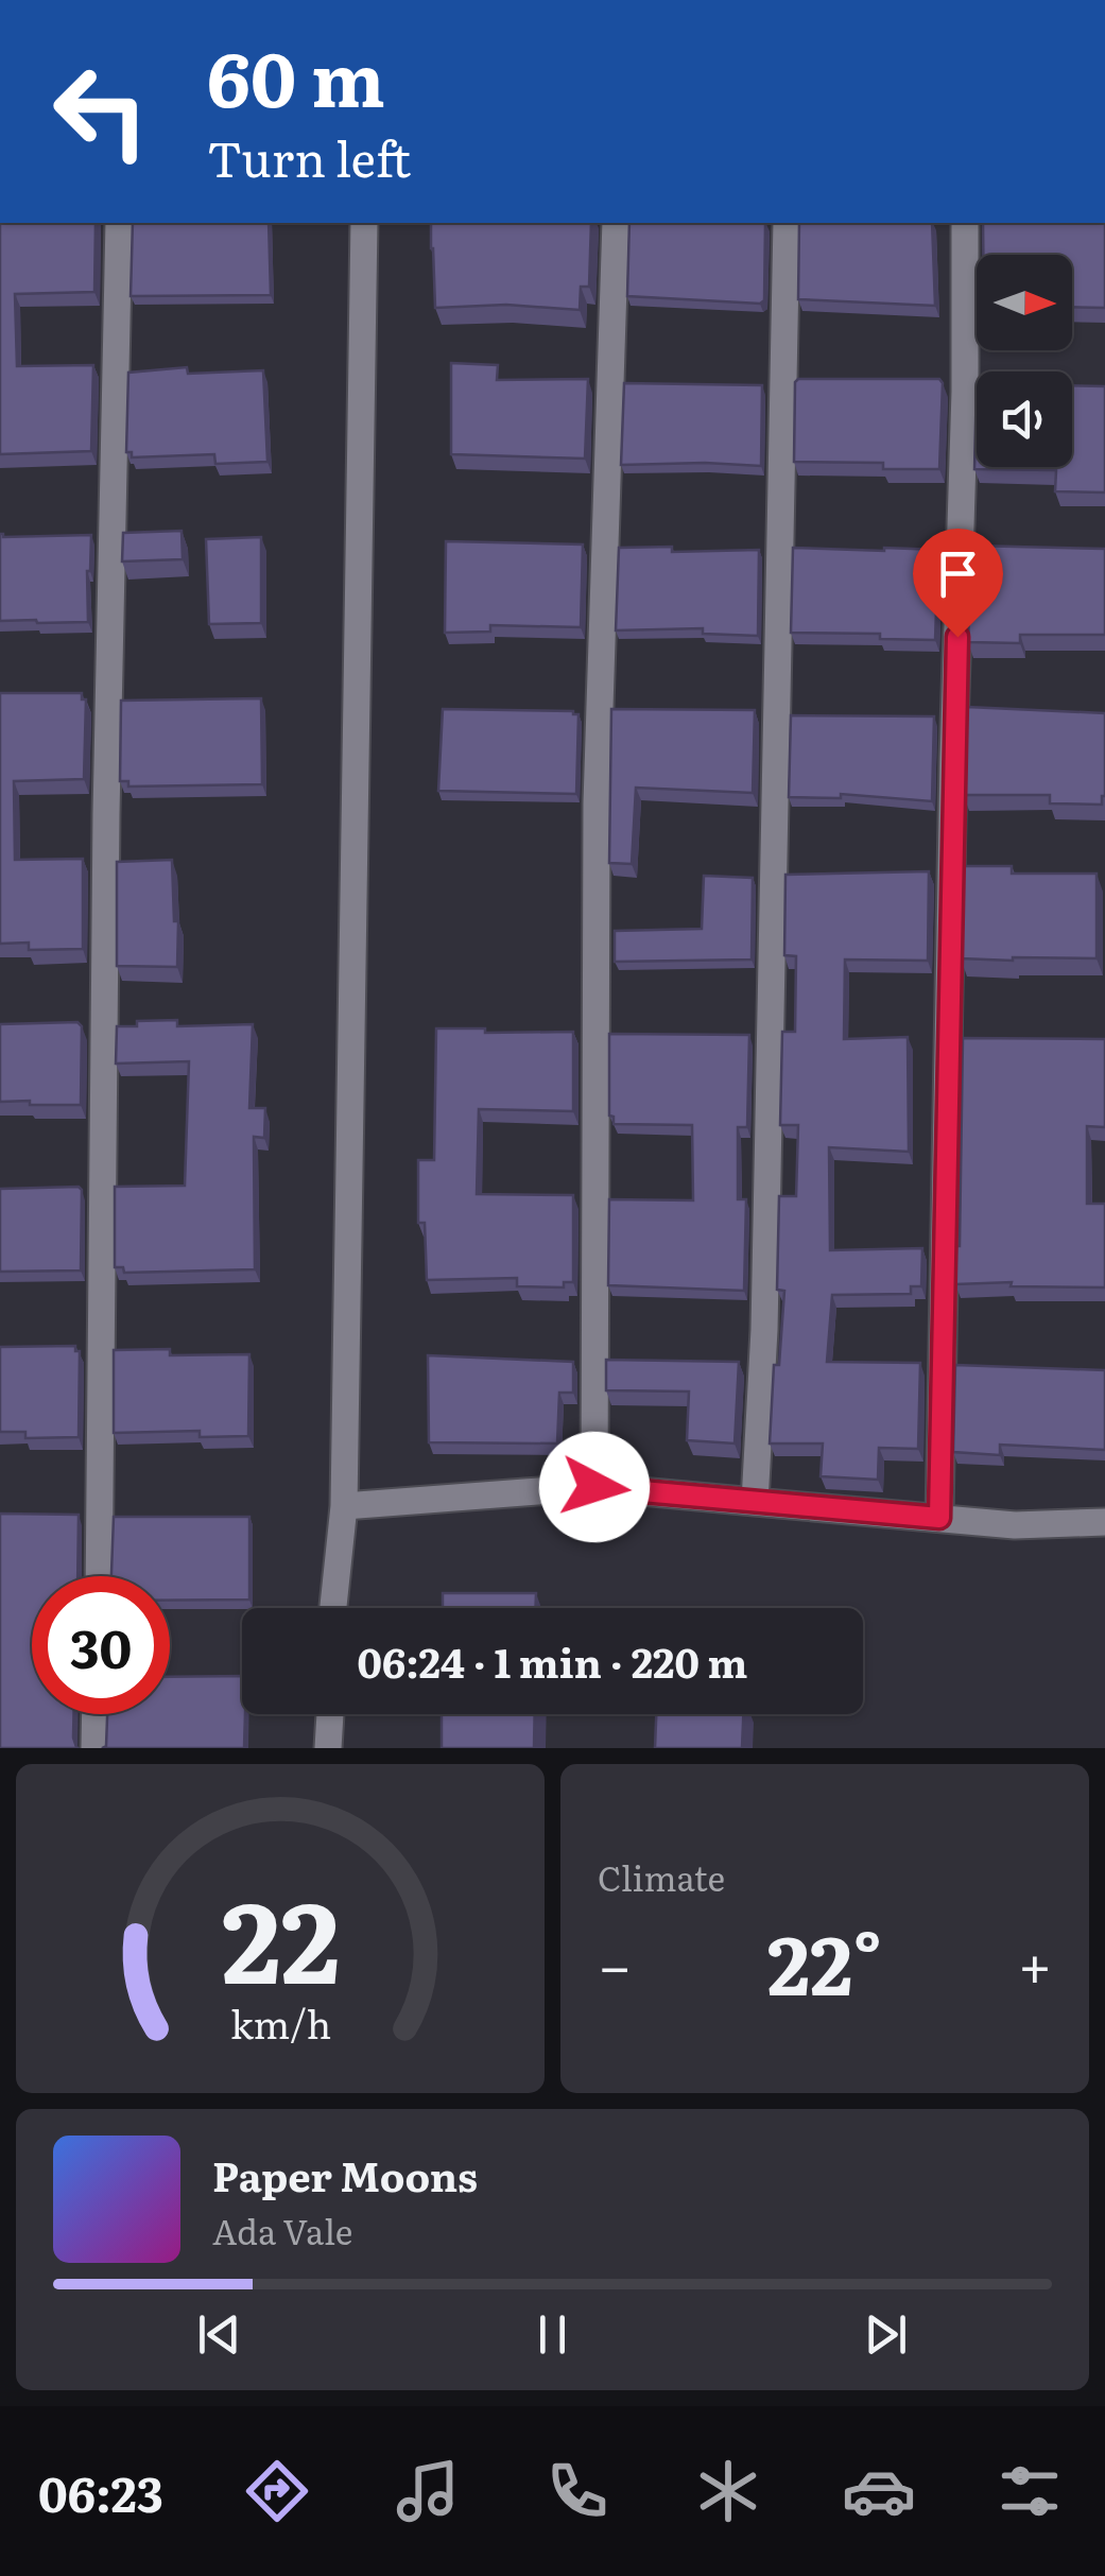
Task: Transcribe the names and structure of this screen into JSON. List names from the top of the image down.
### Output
{
  "north": "right",
  "page": {
    "turn": ["60 m", "Turn left"],
    "limit": "30",
    "trip": "06:24 · 1 min · 220 m",
    "tile": "Climate",
    "heat": ["−", "22°", "+"],
    "song": ["Paper Moons", "Ada Vale"],
    "tabs": "06:23",
    "gauge": ["22", "km/h"]
  }
}
